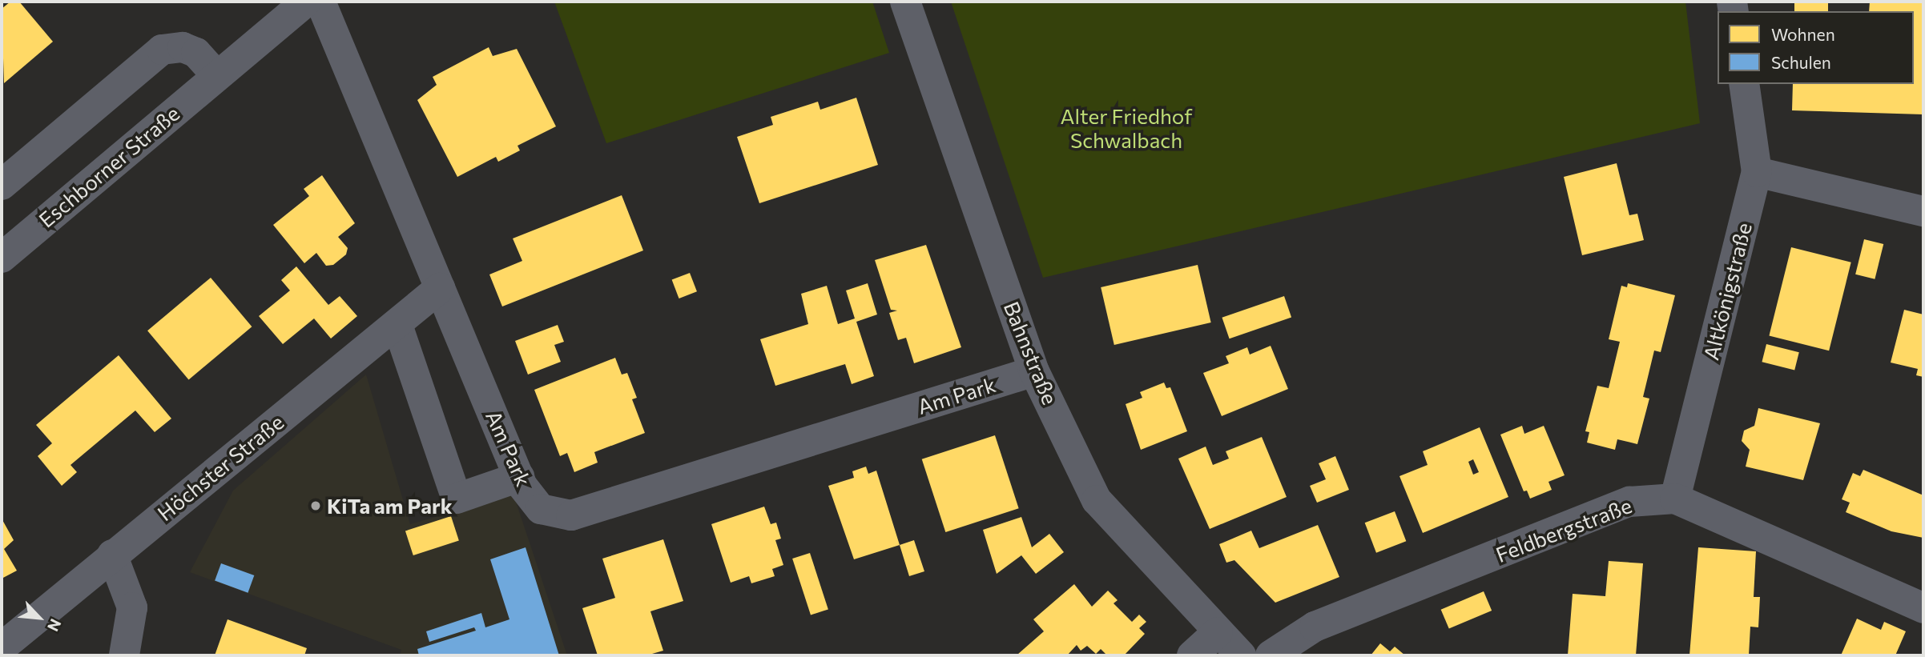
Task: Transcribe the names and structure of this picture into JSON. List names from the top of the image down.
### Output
{
  "streets": {
    "street": [
      "Eschborner Straße",
      "Altkönigstraße",
      "Bahnstraße",
      "Am Park",
      "Höchster Straße",
      "Feldbergstraße"
    ]
  },
  "crossings": [
    ["Altkönigstraße", "Feldbergstraße"],
    ["Bahnstraße", "Am Park"],
    ["Am Park", "Höchster Straße"]
  ],
  "parks": ["Alter Friedhof Schwalbach"],
  "places": ["KiTa am Park"],
  "legend": ["Wohnen", "Schulen"],
  "north": "bottom right"
}
